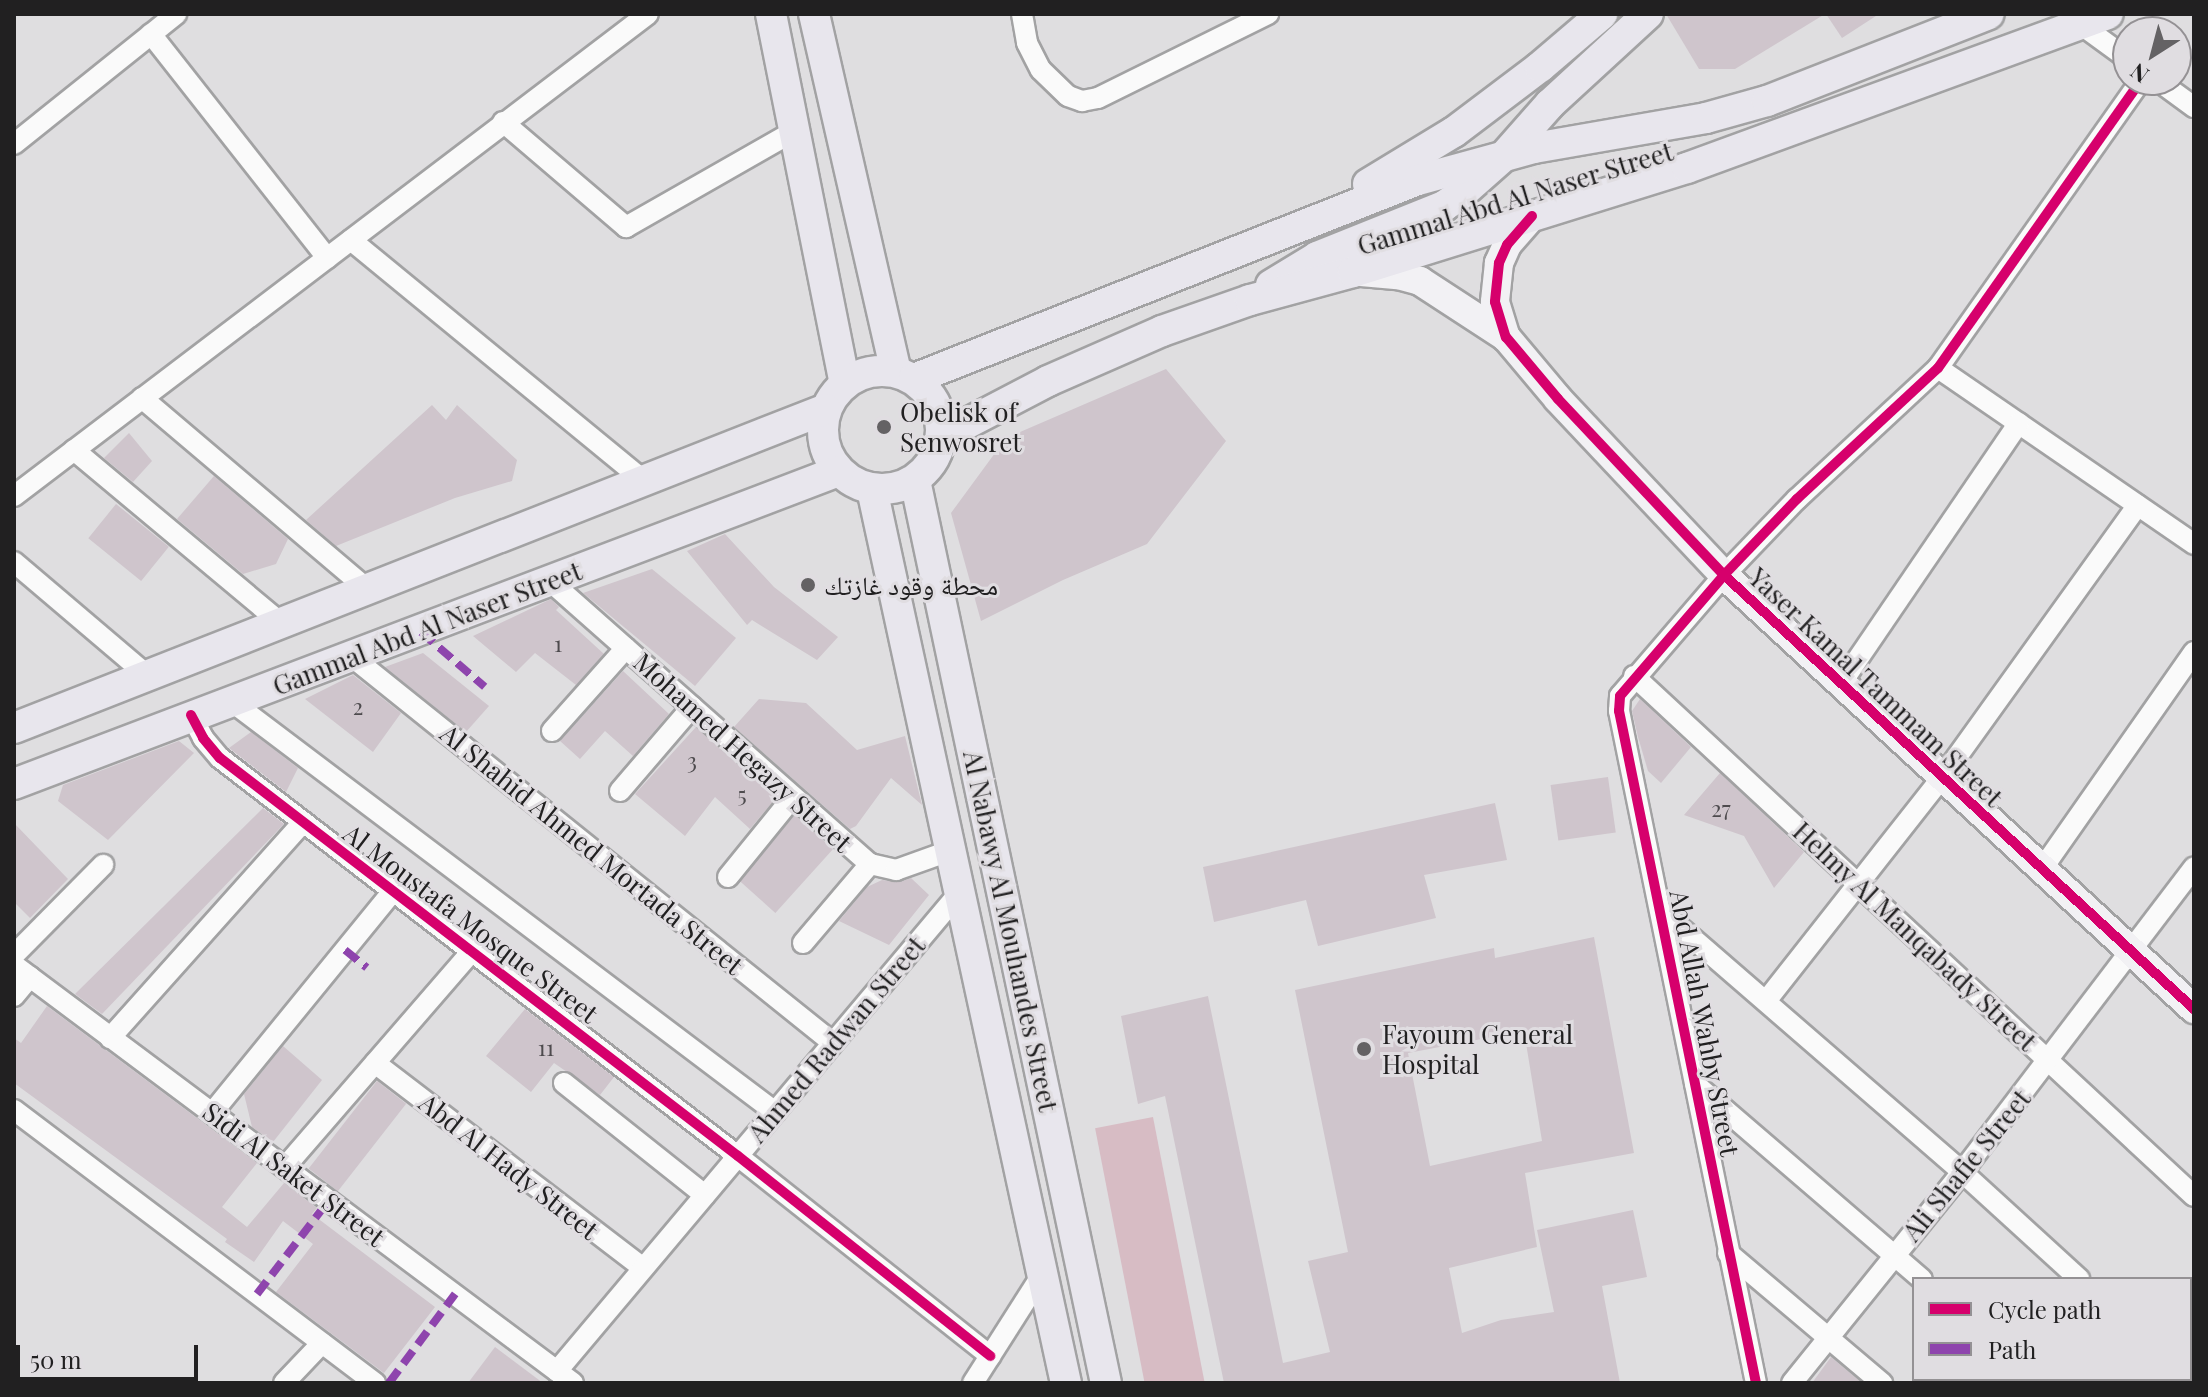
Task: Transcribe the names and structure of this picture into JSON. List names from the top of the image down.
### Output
{
  "streets": {
    "main road": ["Gammal Abd Al Naser Street", "Al Nabawy Al Mouhandes Street"],
    "street": [
      "Yaser Kamal Tammam Street",
      "Mohamed Hegazy Street",
      "Al Shahid Ahmed Mortada Street",
      "Al Moustafa Mosque Street",
      "Helmy Al Manqabady Street",
      "Abd Allah Wahby Street",
      "Ahmed Radwan Street",
      "Ali Shafie Street",
      "Abd Al Hady Street",
      "Sidi Al Saket Street"
    ]
  },
  "crossings": [
    ["Gammal Abd Al Naser Street", "Yaser Kamal Tammam Street"],
    ["Gammal Abd Al Naser Street", "Mohamed Hegazy Street"],
    ["Gammal Abd Al Naser Street", "Al Shahid Ahmed Mortada Street"],
    ["Gammal Abd Al Naser Street", "Al Moustafa Mosque Street"],
    ["Gammal Abd Al Naser Street", "Al Nabawy Al Mouhandes Street"],
    ["Yaser Kamal Tammam Street", "Abd Allah Wahby Street"],
    ["Yaser Kamal Tammam Street", "Ali Shafie Street"],
    ["Mohamed Hegazy Street", "Al Nabawy Al Mouhandes Street"],
    ["Al Shahid Ahmed Mortada Street", "Ahmed Radwan Street"],
    ["Al Moustafa Mosque Street", "Ahmed Radwan Street"],
    ["Al Nabawy Al Mouhandes Street", "Ahmed Radwan Street"],
    ["Helmy Al Manqabady Street", "Abd Allah Wahby Street"],
    ["Helmy Al Manqabady Street", "Ali Shafie Street"],
    ["Ahmed Radwan Street", "Abd Al Hady Street"],
    ["Ahmed Radwan Street", "Sidi Al Saket Street"]
  ],
  "places": ["Obelisk of Senwosret", "محطة وقود غازتك", "Fayoum General Hospital"],
  "house_numbers": [
    "1",
    "2",
    "3",
    "5",
    "27",
    "11"
  ],
  "legend": ["Cycle path", "Path"],
  "scale_bar": "50 m",
  "north": "bottom left"
}
